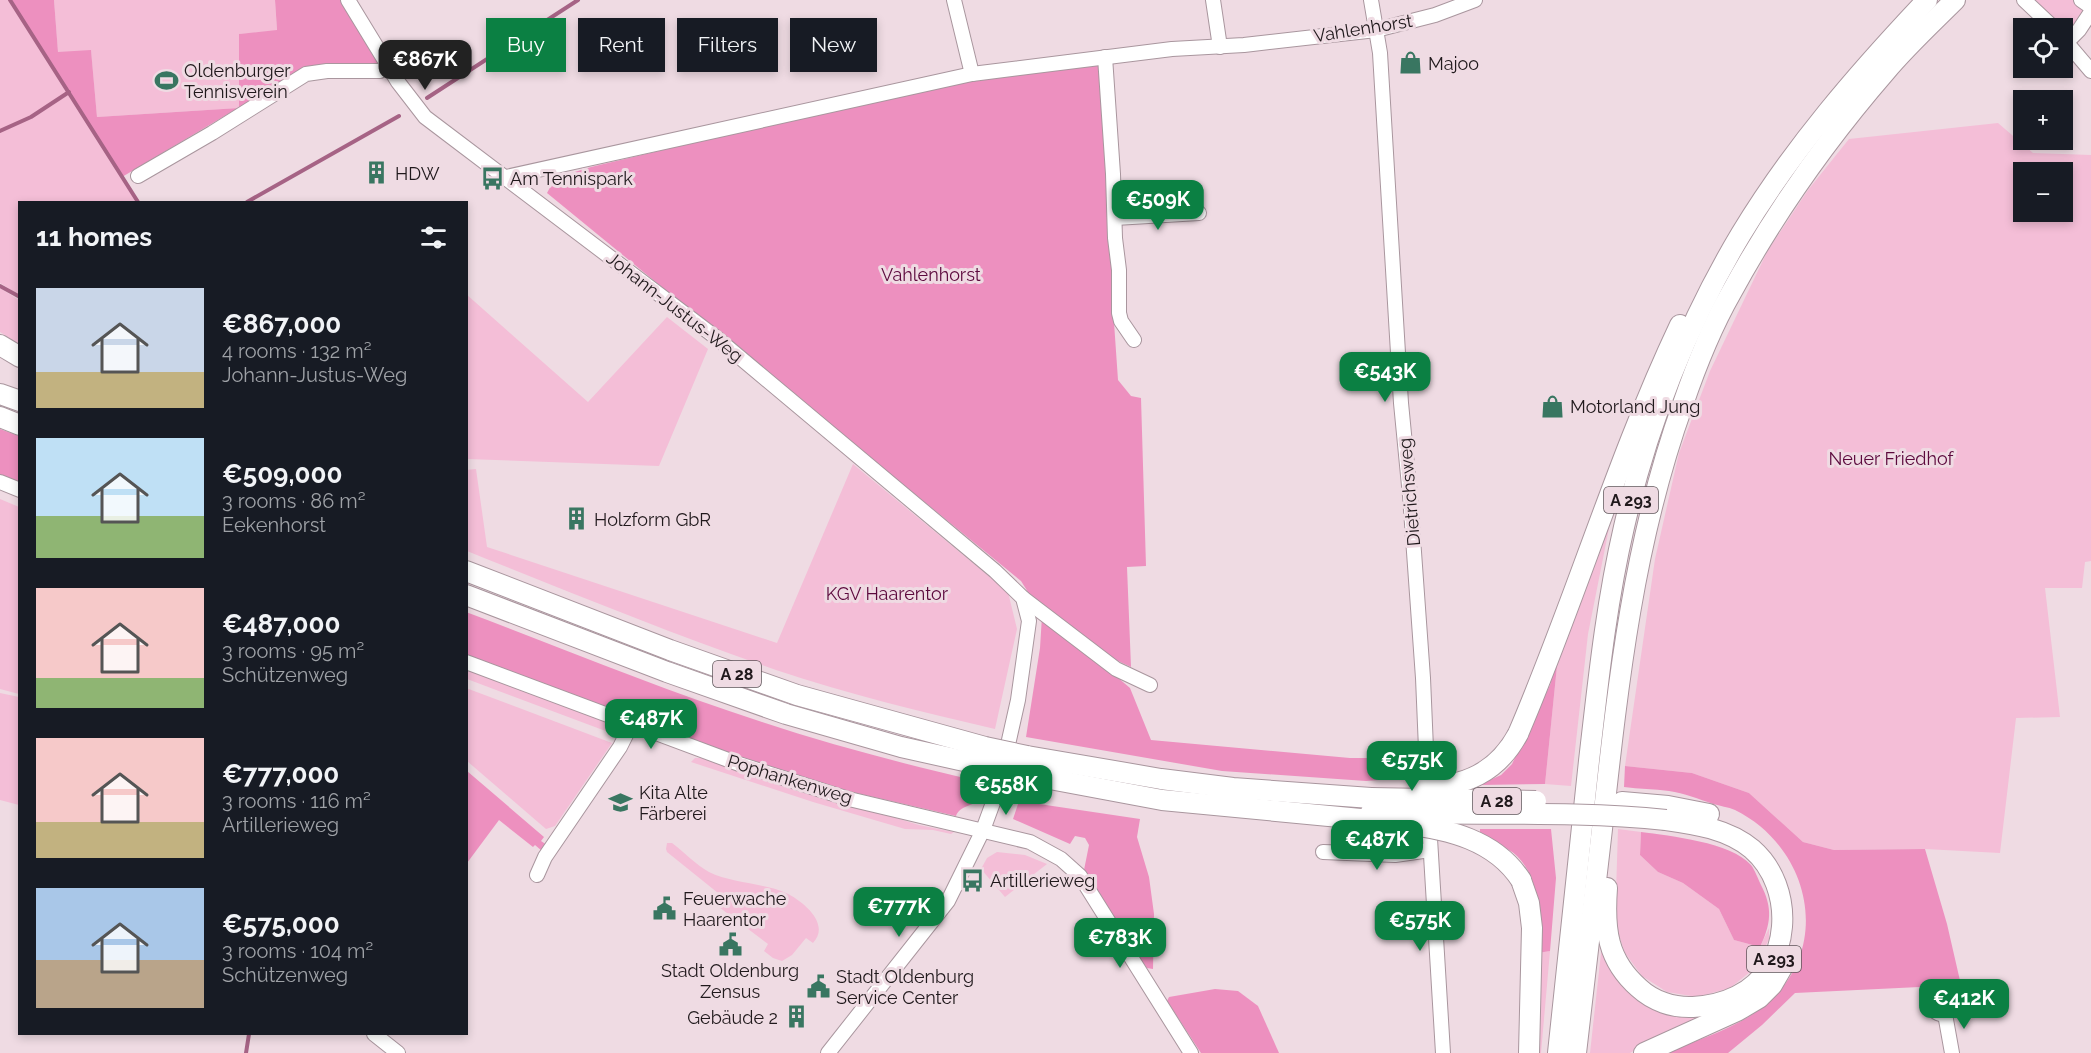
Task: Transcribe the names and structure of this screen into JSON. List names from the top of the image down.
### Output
{
  "streets": {
    "highway": ["A 293", "A 28"],
    "street": [
      "Vahlenhorst",
      "Johann-Justus-Weg",
      "Dietrichsweg",
      "Pophankenweg"
    ]
  },
  "crossings": [
    ["Vahlenhorst", "Johann-Justus-Weg"],
    ["Vahlenhorst", "Dietrichsweg"],
    ["A 293", "A 28"]
  ],
  "parks": ["Vahlenhorst", "Neuer Friedhof", "KGV Haarentor"],
  "places": {
    "shop": ["Majoo", "Motorland Jung"],
    "sports": ["Oldenburger Tennisverein"],
    "building": ["HDW", "Holzform GbR", "Gebäude 2"],
    "bus stop": ["Am Tennispark", "Artillerieweg"],
    "school or university": ["Kita Alte Färberei"],
    "public building": ["Feuerwache Haarentor", "Stadt Oldenburg Zensus", "Stadt Oldenburg Service Center"]
  },
  "page": {
    "map_buttons": ["+", "−"],
    "chip": [
      "Buy",
      "Rent",
      "Filters",
      "New"
    ],
    "price": [
      "€867K",
      "€509K",
      "€543K",
      "€487K",
      "€575K",
      "€558K",
      "€487K",
      "€777K",
      "€575K",
      "€783K",
      "€412K"
    ],
    "heading": "11 homes",
    "list": [
      {
        "name": "€867,000",
        "note": "4 rooms · 132 m² · Johann-Justus-Weg"
      },
      {
        "name": "€509,000",
        "note": "3 rooms · 86 m² · Eekenhorst"
      },
      {
        "name": "€487,000",
        "note": "3 rooms · 95 m² · Schützenweg"
      },
      {
        "name": "€777,000",
        "note": "3 rooms · 116 m² · Artillerieweg"
      },
      {
        "name": "€575,000",
        "note": "3 rooms · 104 m² · Schützenweg"
      }
    ]
  }
}
